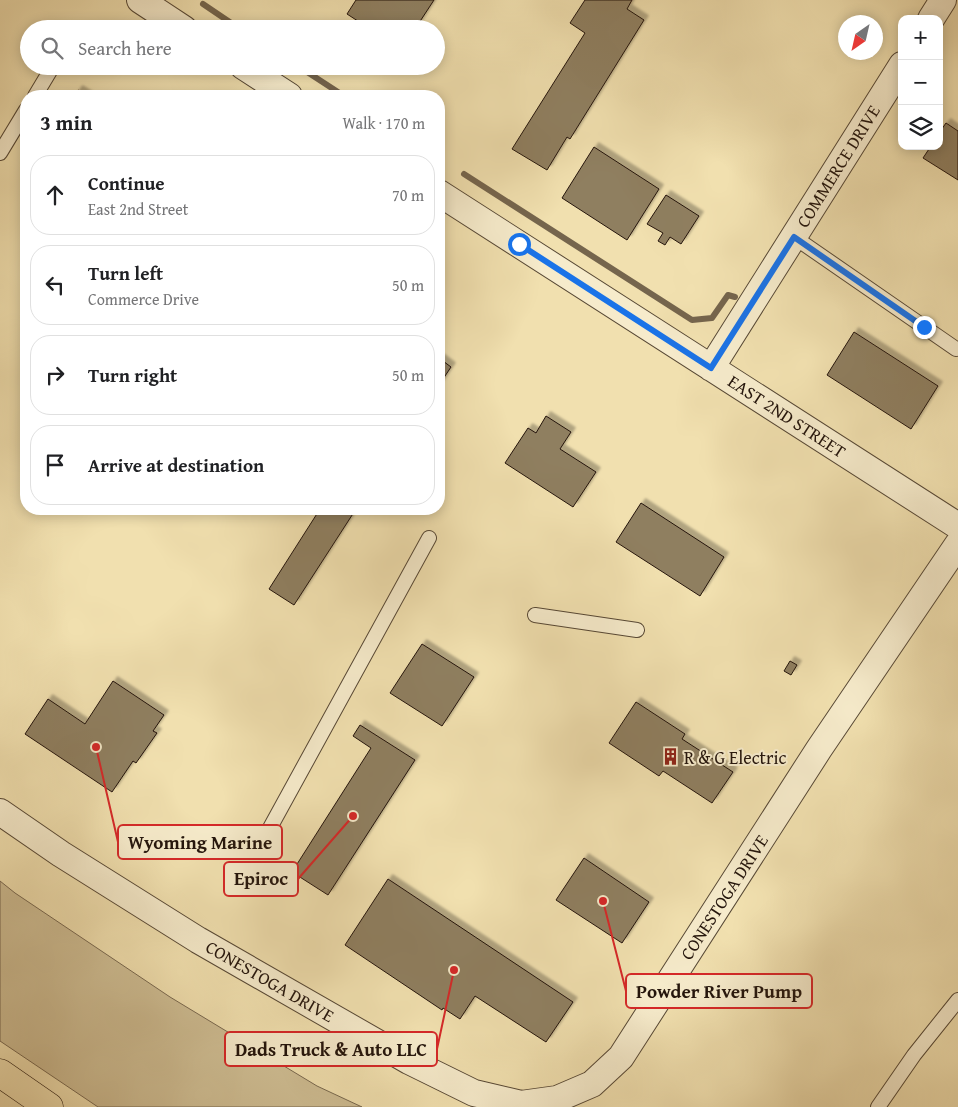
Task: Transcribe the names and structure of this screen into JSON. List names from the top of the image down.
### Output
{
  "streets": {
    "street": ["COMMERCE DRIVE", "EAST 2ND STREET", "CONESTOGA DRIVE"]
  },
  "crossings": [
    ["COMMERCE DRIVE", "EAST 2ND STREET"]
  ],
  "places": {
    "other": [
      "Wyoming Marine",
      "Epiroc",
      "Powder River Pump",
      "Dads Truck & Auto LLC"
    ],
    "building": ["R & G Electric"]
  },
  "north": "bottom left",
  "page": {
    "map_buttons": ["+", "−"],
    "search": "Search here",
    "heading": ["3 min", "Walk · 170 m"],
    "list": [
      ["Continue", "East 2nd Street", "70 m"],
      ["Turn left", "Commerce Drive", "50 m"],
      ["Turn right", "50 m"],
      "Arrive at destination"
    ]
  }
}
